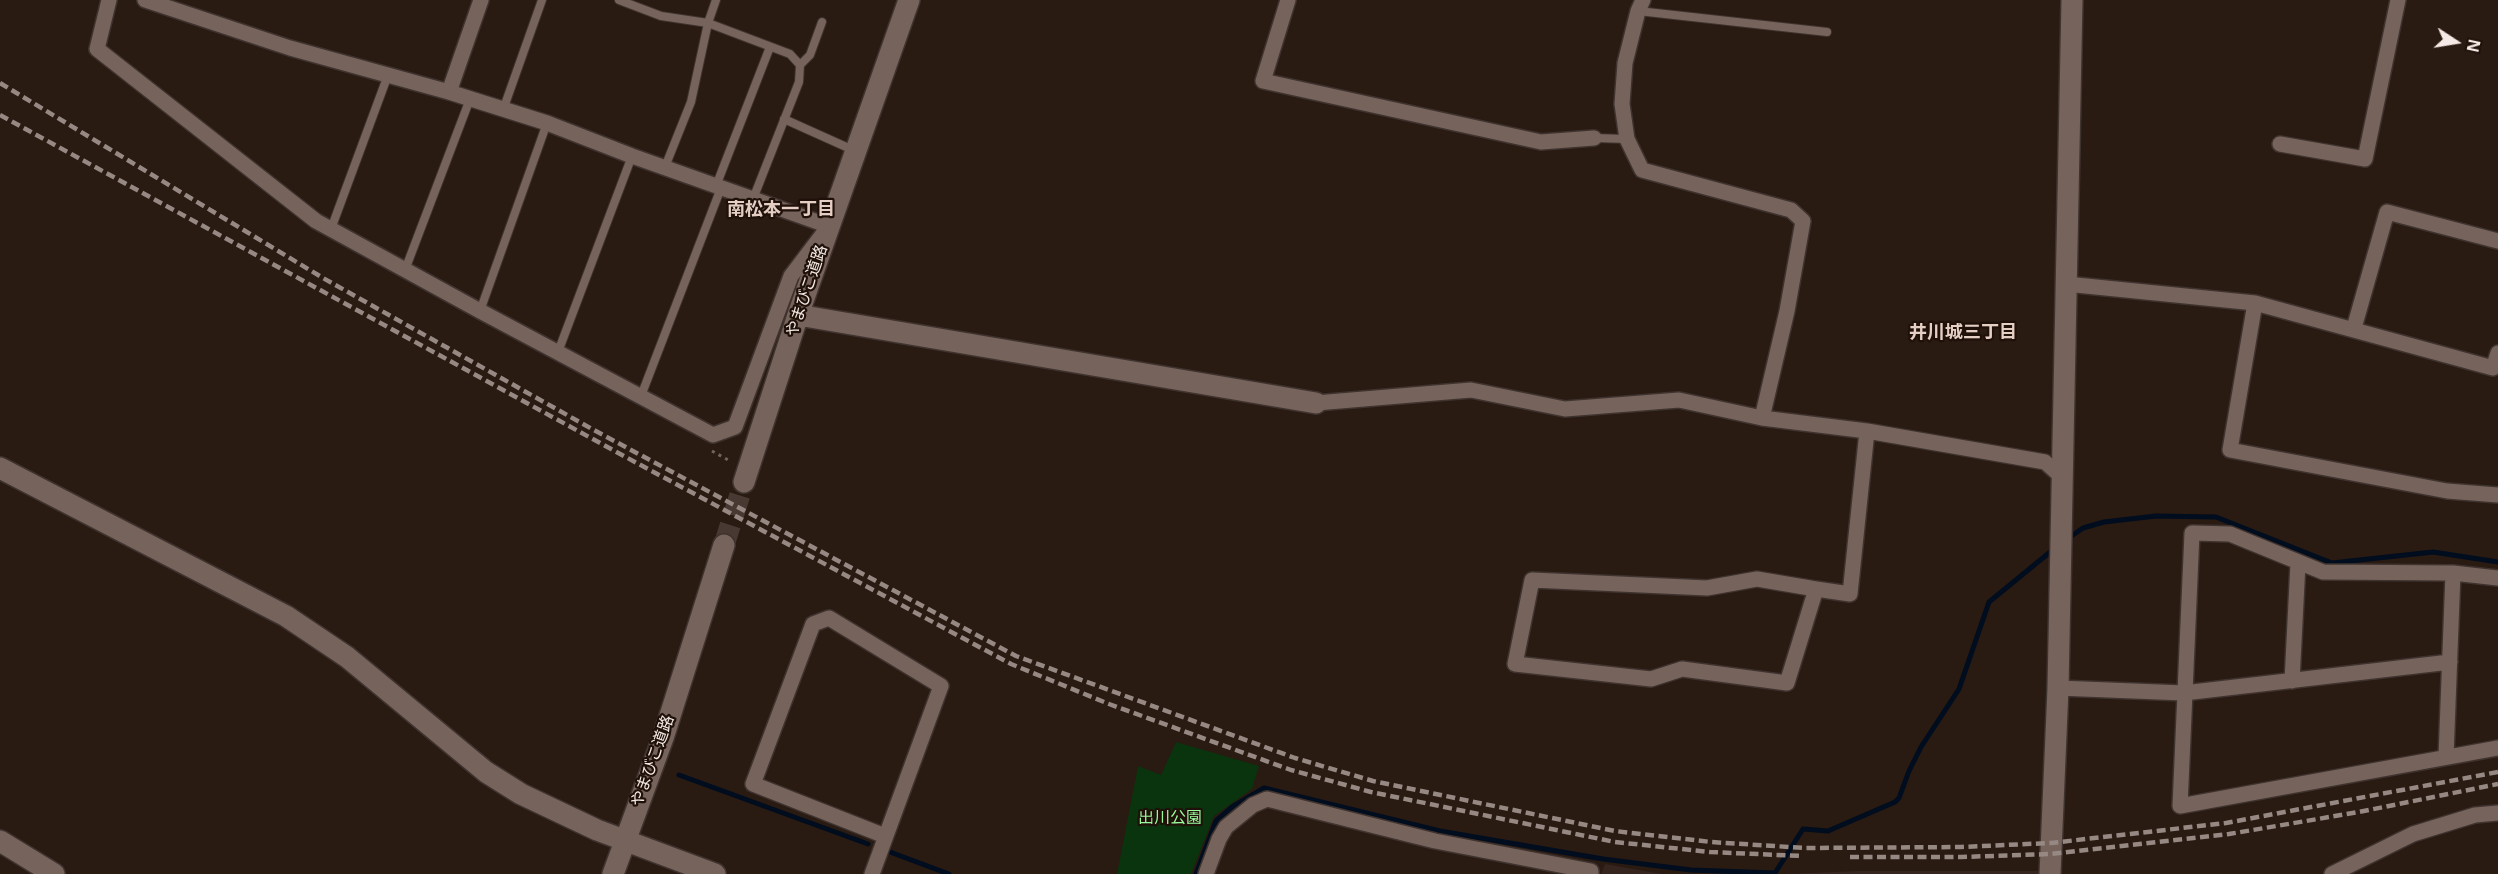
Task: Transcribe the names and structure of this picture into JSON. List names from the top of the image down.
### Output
{
  "streets": {
    "street": ["やまびこ道路"]
  },
  "districts": ["南松本一丁目", "井川城三丁目"],
  "parks": ["出川公園"],
  "north": "right"
}
